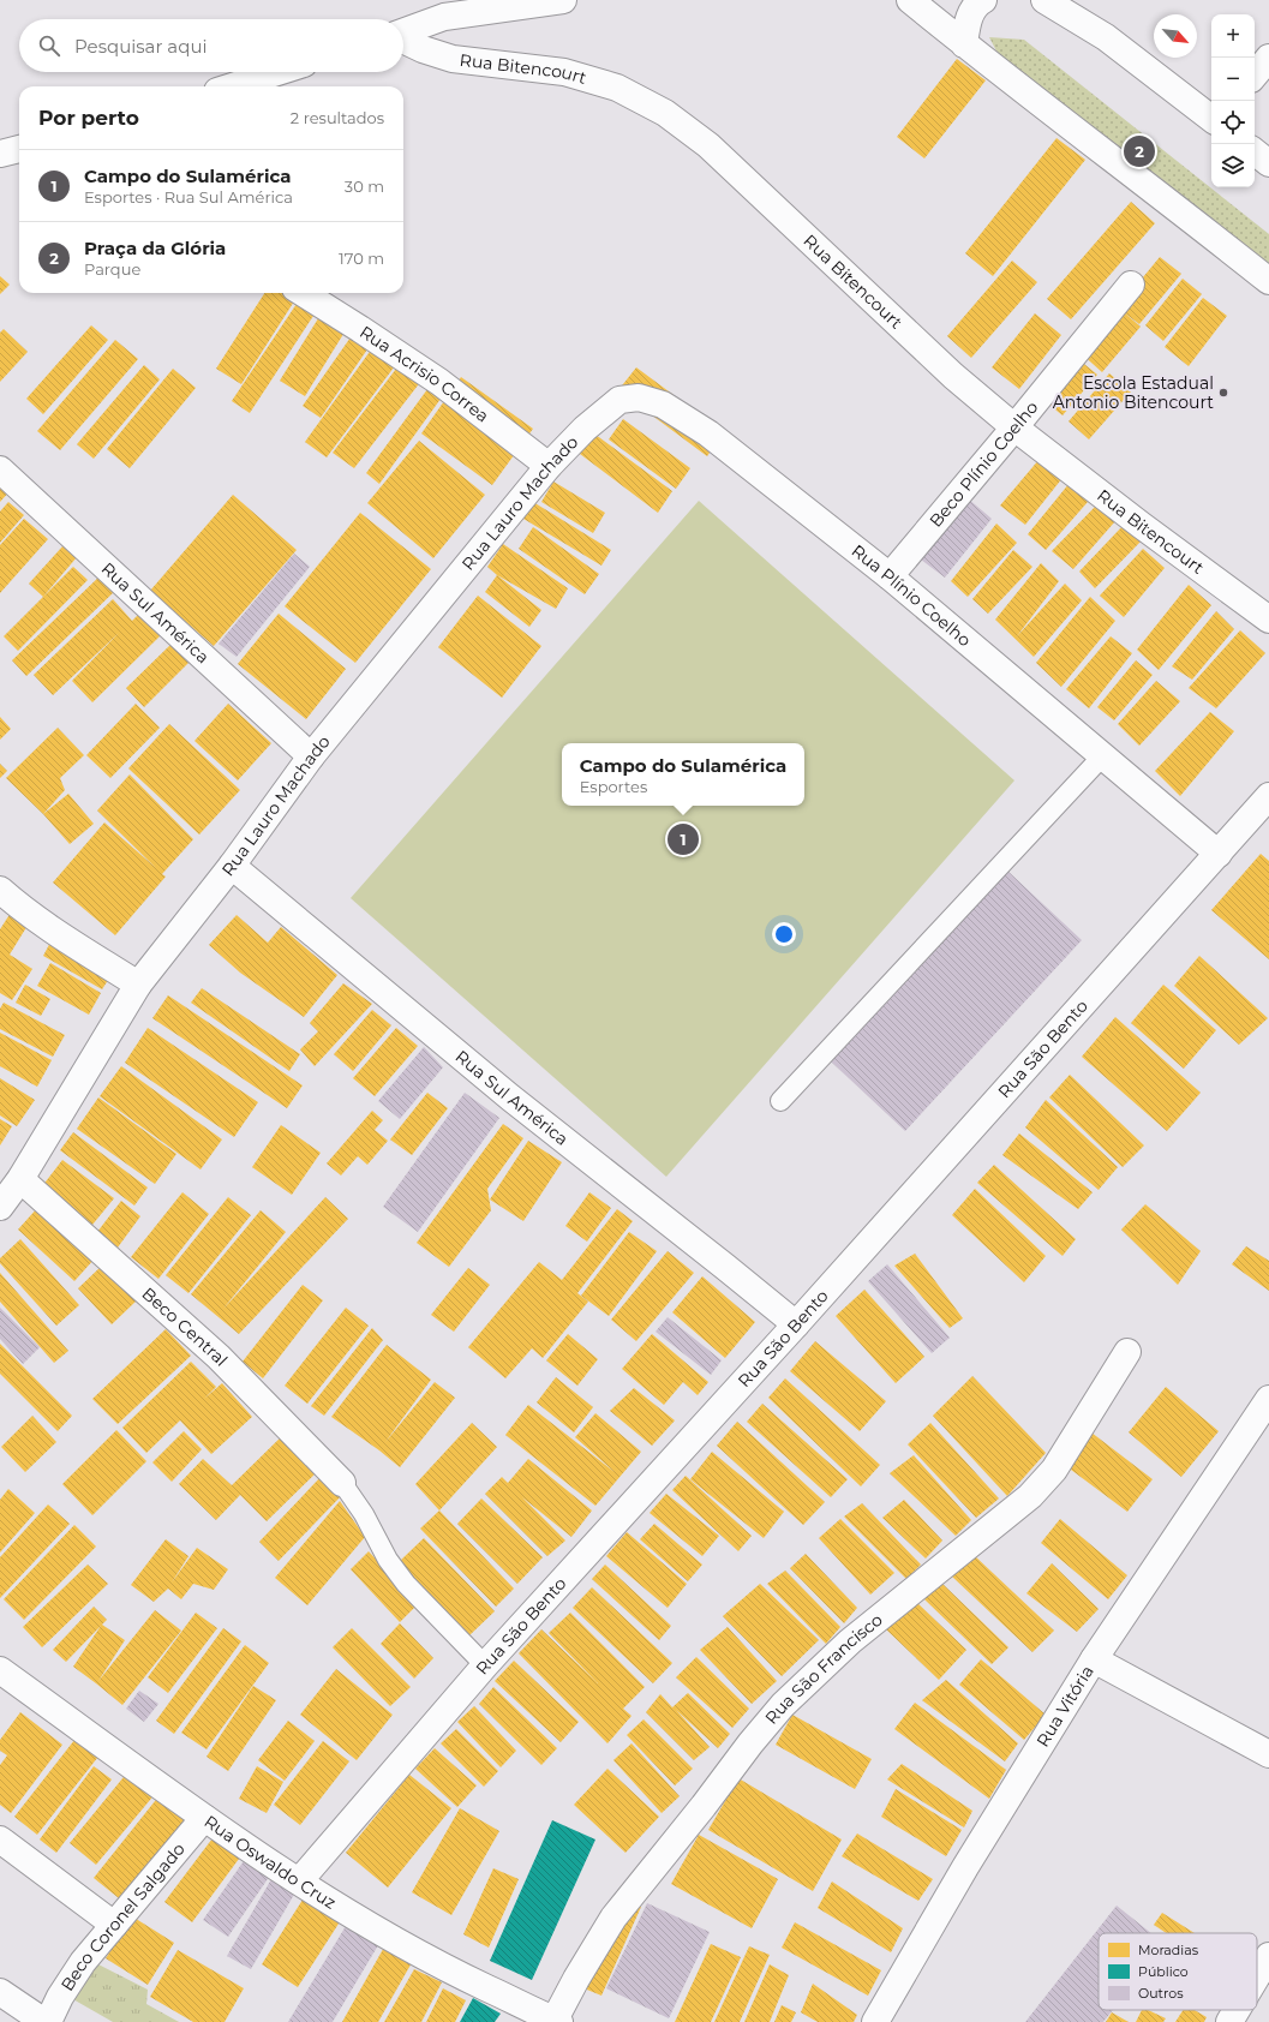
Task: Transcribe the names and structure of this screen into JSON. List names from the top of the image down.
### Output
{
  "streets": {
    "street": [
      "Rua Bitencourt",
      "Rua Acrisio Correa",
      "Beco Plínio Coelho",
      "Rua Lauro Machado",
      "Rua Plínio Coelho",
      "Rua Sul América",
      "Rua São Bento",
      "Beco Central",
      "Rua São Francisco",
      "Rua Vitória",
      "Rua Oswaldo Cruz",
      "Beco Coronel Salgado"
    ]
  },
  "crossings": [
    ["Rua Bitencourt", "Beco Plínio Coelho"],
    ["Rua Acrisio Correa", "Rua Lauro Machado"],
    ["Beco Plínio Coelho", "Rua Plínio Coelho"],
    ["Rua Lauro Machado", "Rua Plínio Coelho"],
    ["Rua Lauro Machado", "Rua Sul América"],
    ["Rua Lauro Machado", "Beco Central"],
    ["Rua Plínio Coelho", "Rua São Bento"],
    ["Rua Sul América", "Rua São Bento"],
    ["Rua São Bento", "Rua Oswaldo Cruz"],
    ["Rua São Francisco", "Rua Oswaldo Cruz"],
    ["Rua Oswaldo Cruz", "Beco Coronel Salgado"]
  ],
  "places": ["Escola Estadual Antonio Bitencourt"],
  "legend": ["Moradias", "Público", "Outros"],
  "north": "bottom right",
  "page": {
    "map_buttons": ["+", "−"],
    "search": "Pesquisar aqui",
    "heading": ["Por perto", "2 resultados"],
    "pins": ["2", "1"],
    "list": [
      {
        "mark": "1",
        "name": "Campo do Sulamérica",
        "note": "Esportes · Rua Sul América",
        "value": "30 m"
      },
      {
        "mark": "2",
        "name": "Praça da Glória",
        "note": "Parque",
        "value": "170 m"
      }
    ],
    "popup": ["Campo do Sulamérica", "Esportes"]
  }
}
